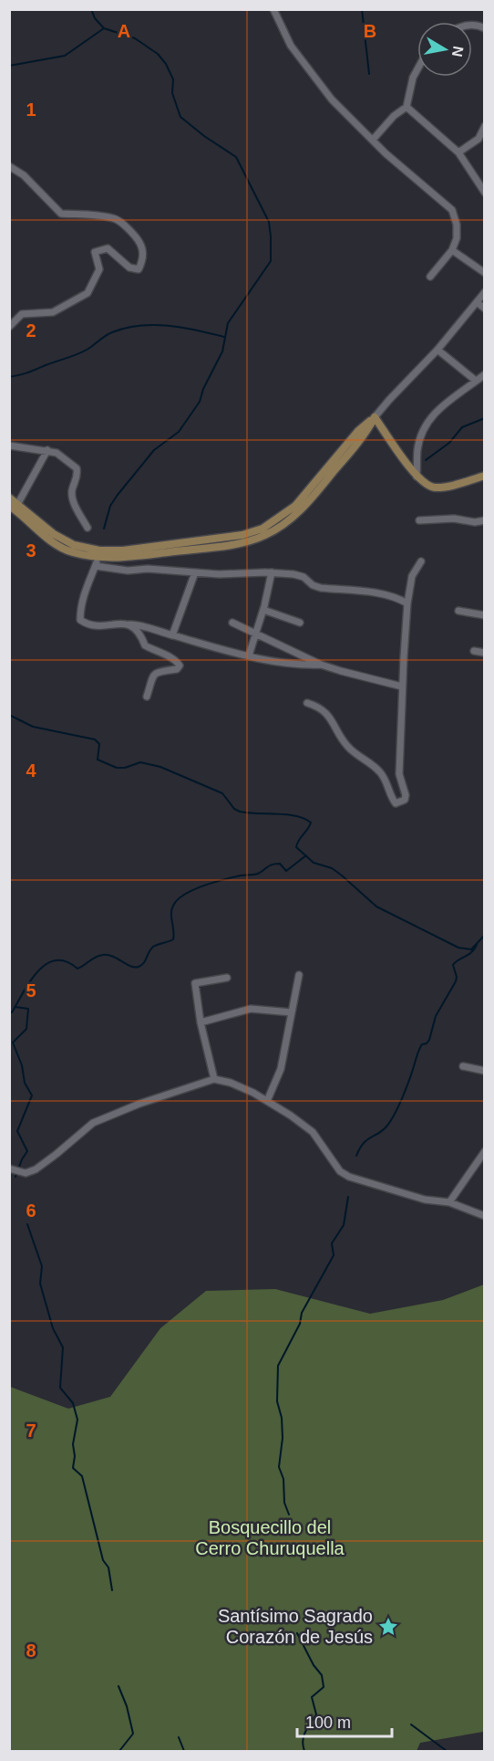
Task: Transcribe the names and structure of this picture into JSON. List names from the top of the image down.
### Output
{
  "parks": ["Bosquecillo del Cerro Churuquella"],
  "places": {
    "place": ["Santísimo Sagrado Corazón de Jesús"]
  },
  "scale_bar": "100 m",
  "north": "right",
  "grid": {
    "columns": ["A", "B"],
    "rows": [
      "1",
      "2",
      "3",
      "4",
      "5",
      "6",
      "7",
      "8"
    ]
  }
}
